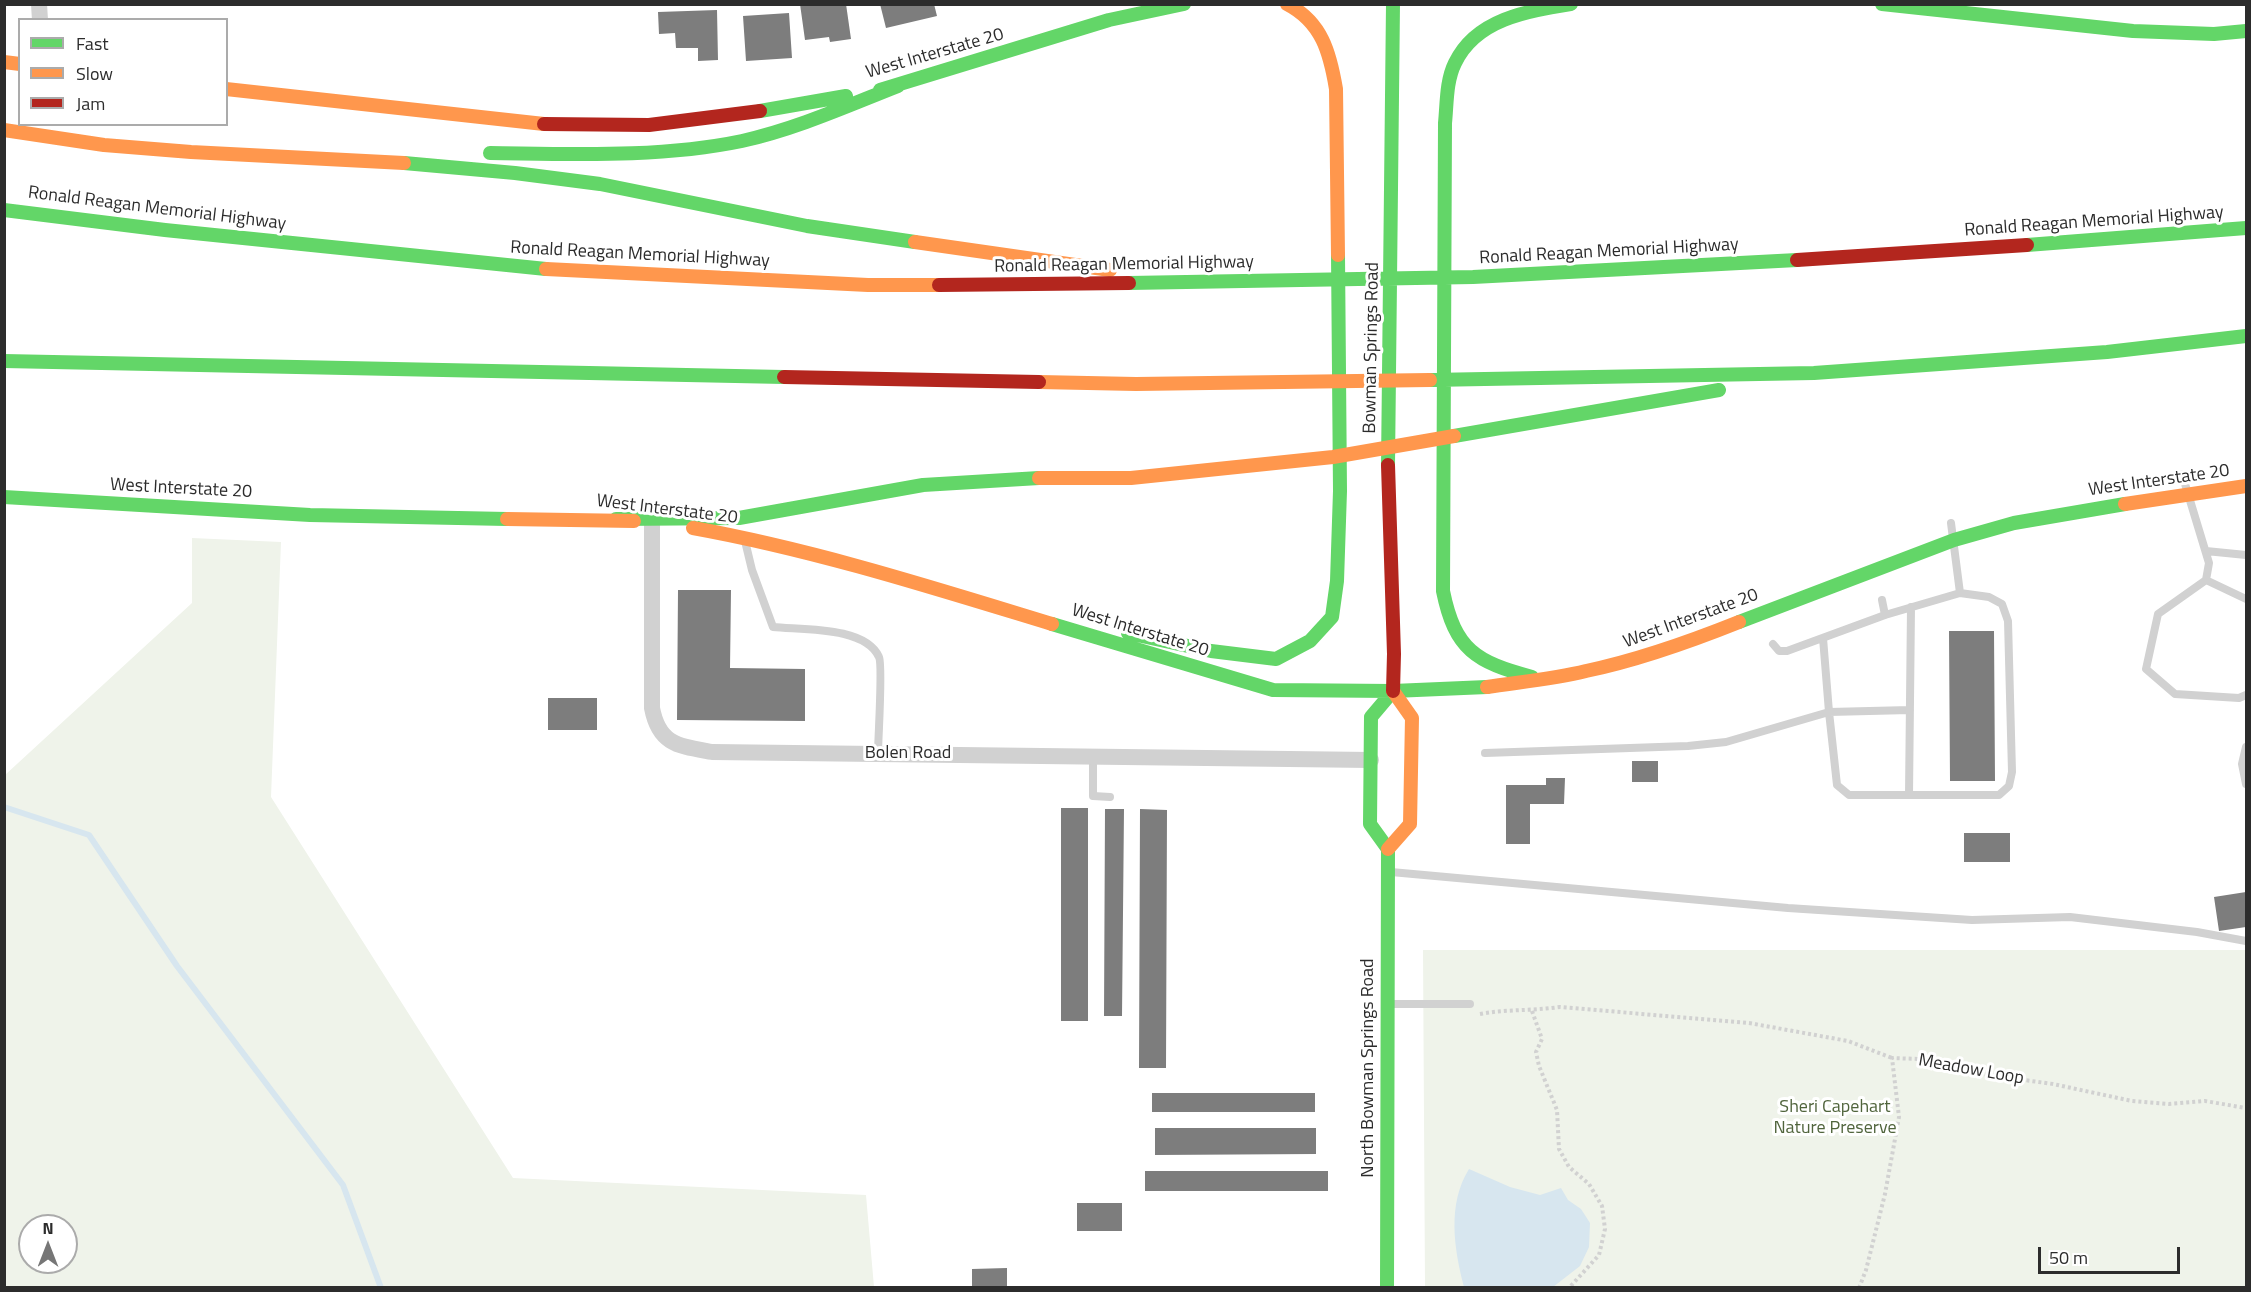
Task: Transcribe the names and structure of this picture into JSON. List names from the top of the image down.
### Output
{
  "streets": {
    "main road": [
      "West Interstate 20",
      "Ronald Reagan Memorial Highway",
      "Bowman Springs Road",
      "North Bowman Springs Road"
    ],
    "street": ["Bolen Road"],
    "path": ["Meadow Loop"]
  },
  "crossings": [
    ["West Interstate 20", "Bowman Springs Road"],
    ["West Interstate 20", "Bolen Road"]
  ],
  "parks": ["Sheri Capehart Nature Preserve"],
  "legend": ["Fast", "Slow", "Jam"],
  "scale_bar": "50 m",
  "north": "top"
}
